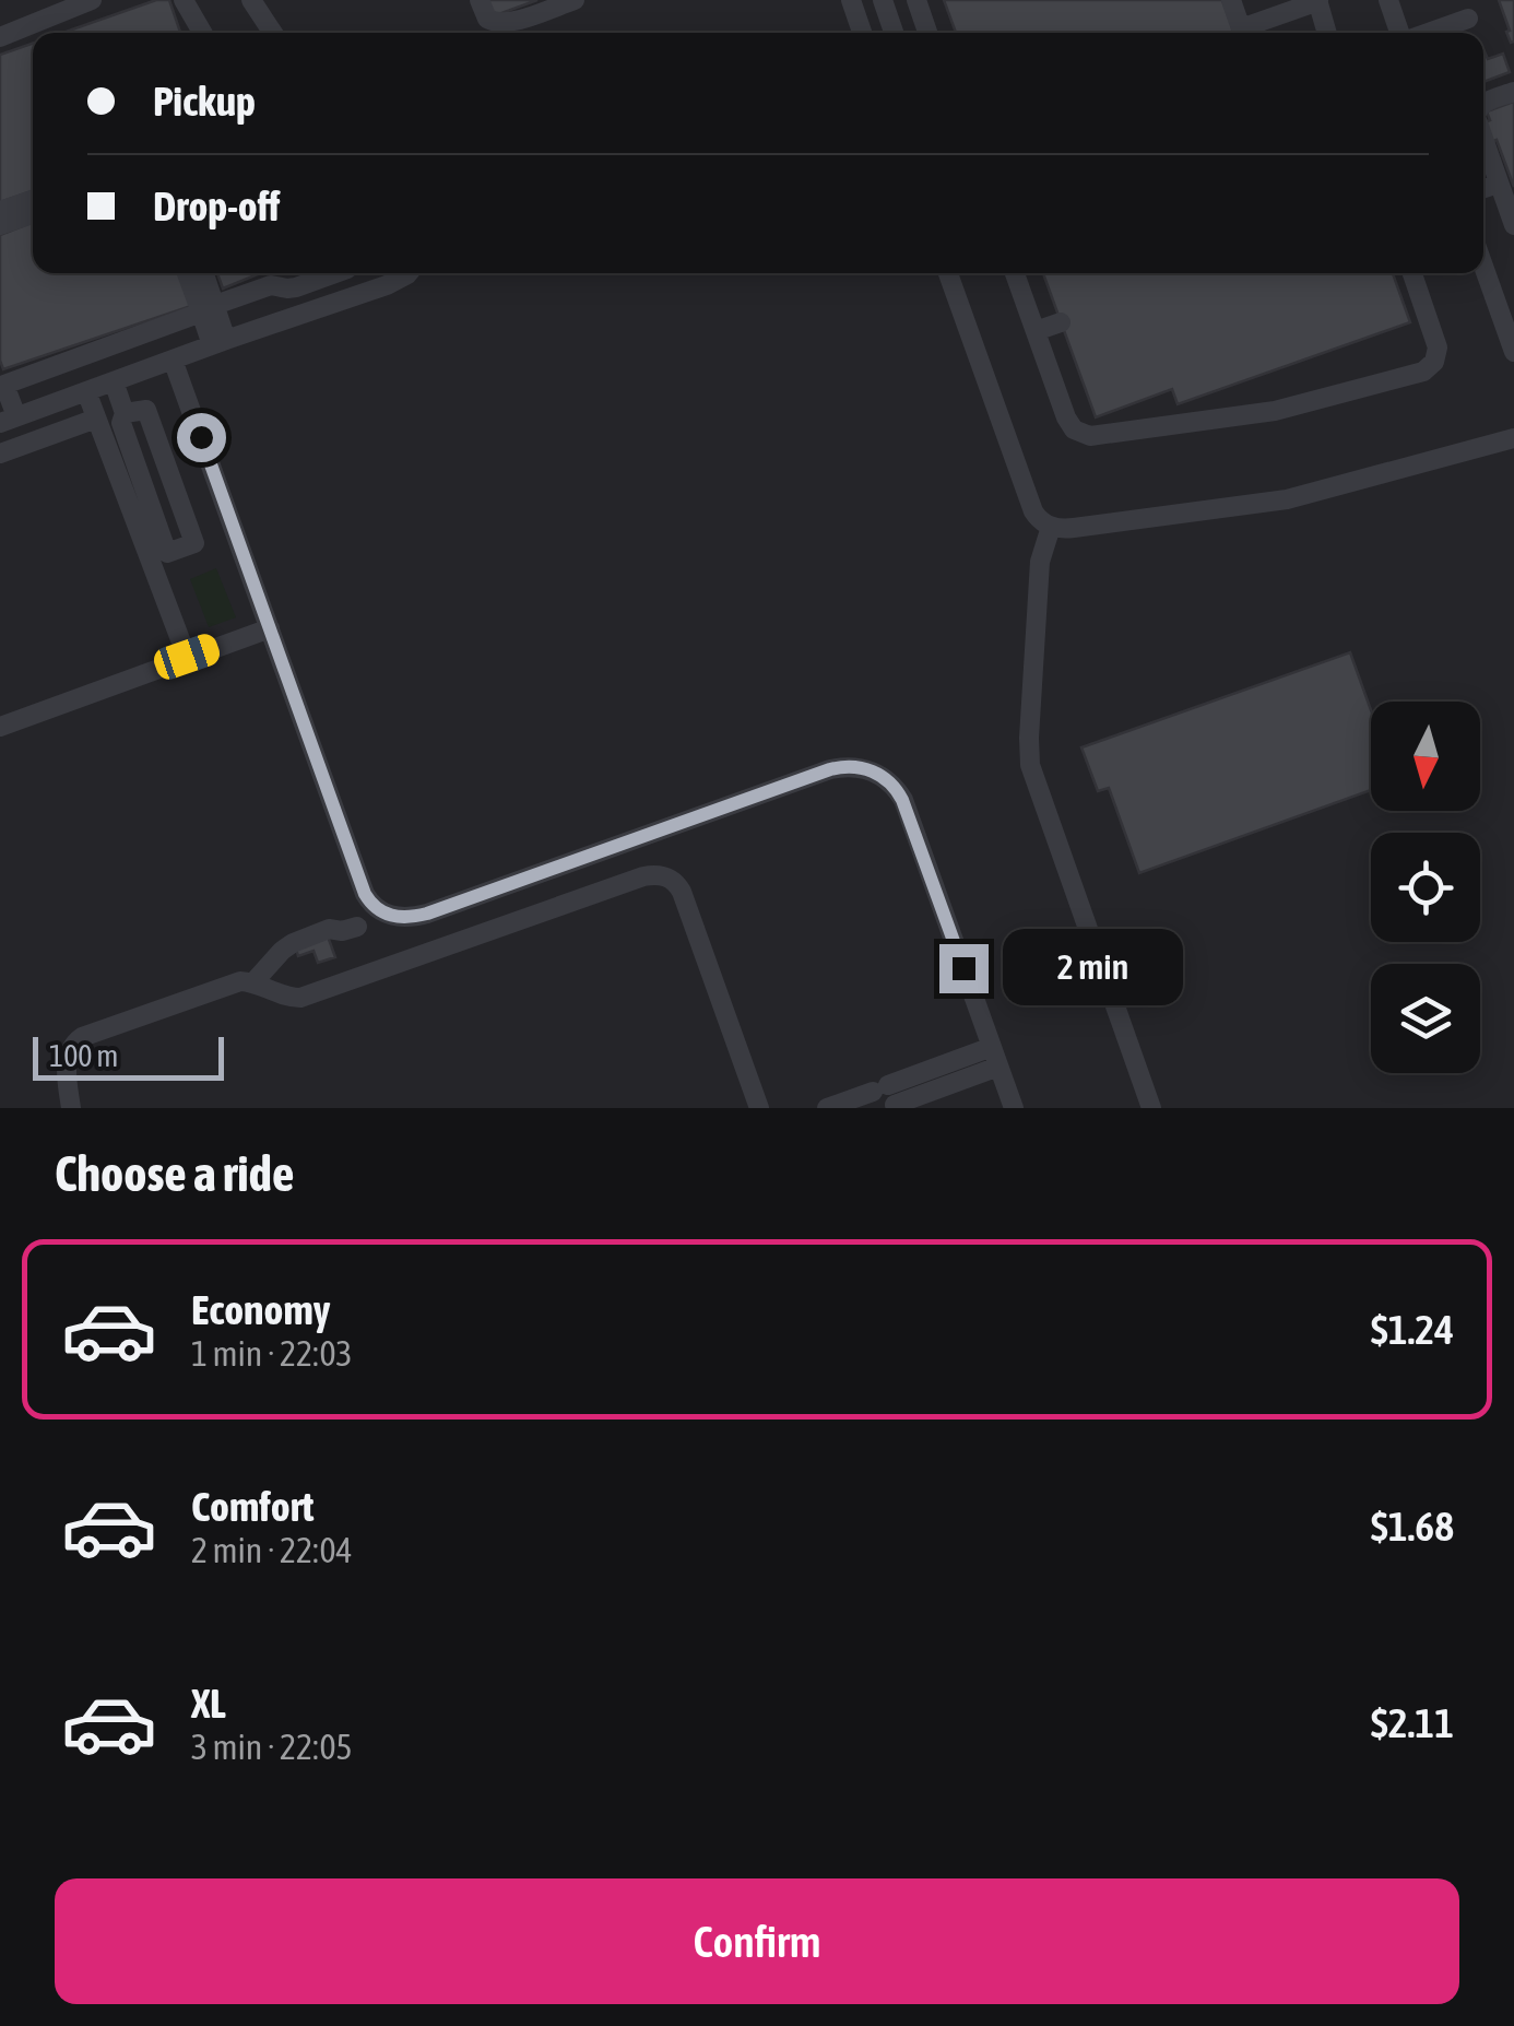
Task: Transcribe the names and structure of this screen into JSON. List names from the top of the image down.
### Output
{
  "scale_bar": "100 m",
  "north": "bottom",
  "page": {
    "banner": ["Pickup", "Drop-off"],
    "bubble": "2 min",
    "scale": "100 m",
    "heading": "Choose a ride",
    "list": [
      {
        "name": "Economy",
        "note": "1 min · 22:03",
        "value": "$1.24"
      },
      {
        "name": "Comfort",
        "note": "2 min · 22:04",
        "value": "$1.68"
      },
      {
        "name": "XL",
        "note": "3 min · 22:05",
        "value": "$2.11"
      }
    ],
    "buttons": "Confirm"
  }
}
